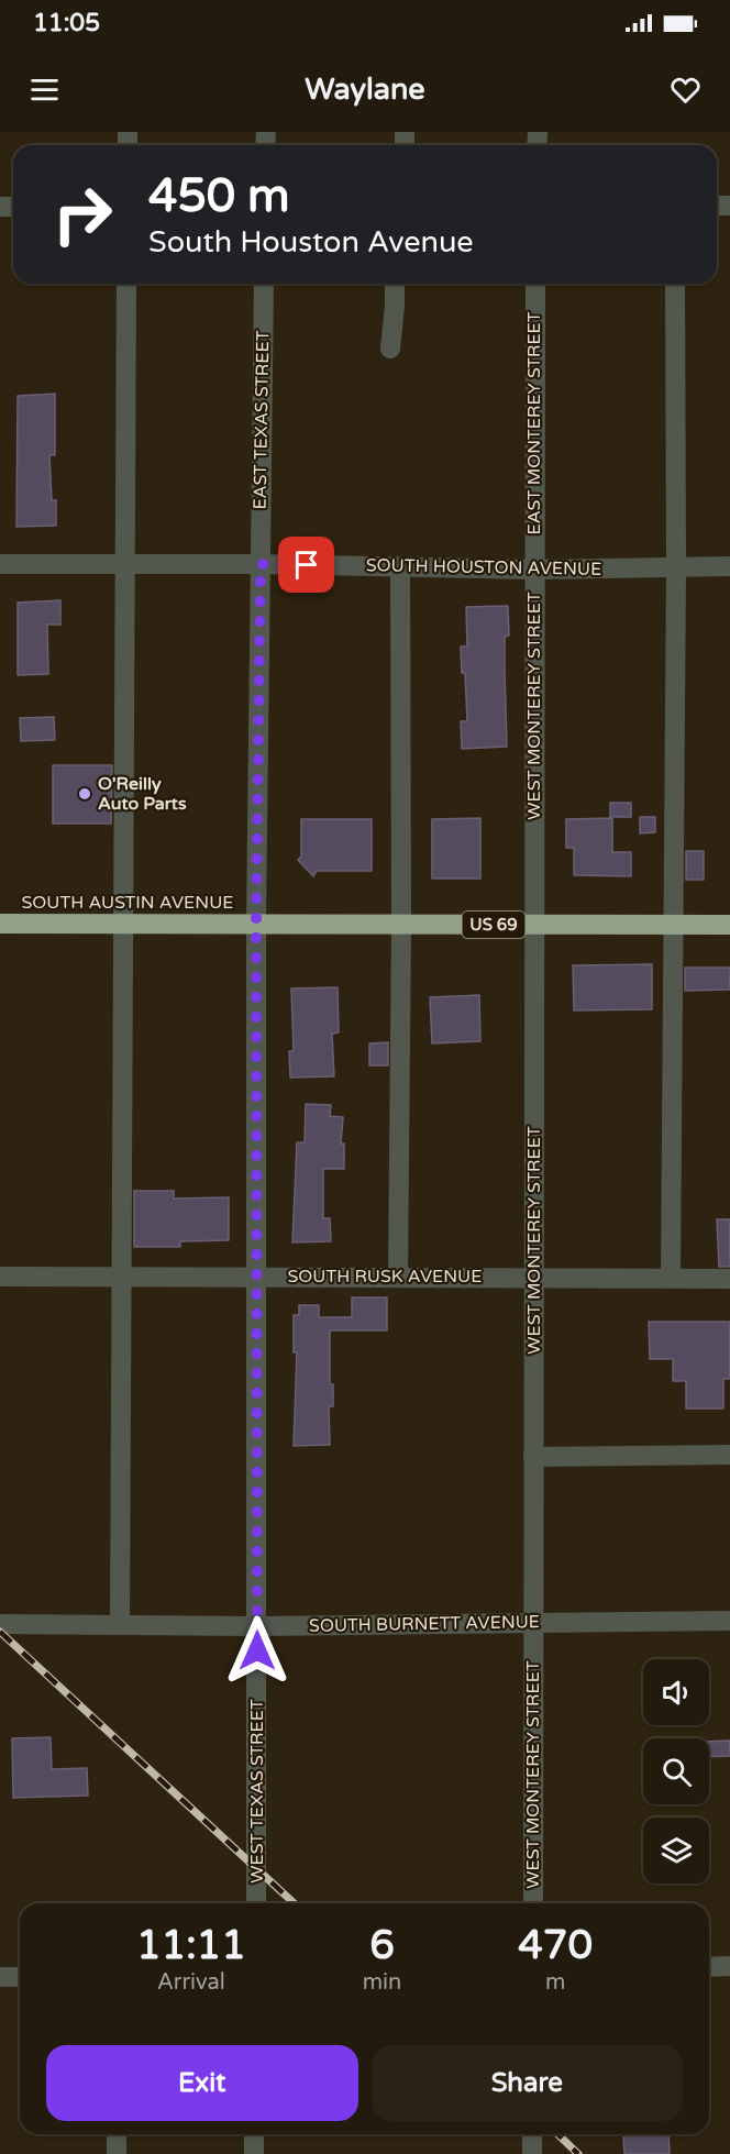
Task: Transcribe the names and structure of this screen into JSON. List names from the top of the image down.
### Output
{
  "streets": {
    "highway": ["SOUTH AUSTIN AVENUE", "US 69"],
    "street": [
      "EAST TEXAS STREET",
      "EAST MONTEREY STREET",
      "SOUTH HOUSTON AVENUE",
      "WEST MONTEREY STREET",
      "SOUTH RUSK AVENUE",
      "SOUTH BURNETT AVENUE",
      "WEST TEXAS STREET"
    ]
  },
  "crossings": [
    ["EAST TEXAS STREET", "SOUTH HOUSTON AVENUE"],
    ["EAST TEXAS STREET", "WEST TEXAS STREET"],
    ["EAST MONTEREY STREET", "SOUTH HOUSTON AVENUE"],
    ["EAST MONTEREY STREET", "WEST MONTEREY STREET"],
    ["SOUTH HOUSTON AVENUE", "WEST MONTEREY STREET"],
    ["SOUTH HOUSTON AVENUE", "WEST TEXAS STREET"],
    ["WEST MONTEREY STREET", "SOUTH AUSTIN AVENUE"],
    ["WEST MONTEREY STREET", "SOUTH RUSK AVENUE"],
    ["WEST MONTEREY STREET", "SOUTH BURNETT AVENUE"],
    ["SOUTH AUSTIN AVENUE", "WEST TEXAS STREET"],
    ["SOUTH RUSK AVENUE", "WEST TEXAS STREET"],
    ["SOUTH BURNETT AVENUE", "WEST TEXAS STREET"]
  ],
  "places": ["O'Reilly Auto Parts"],
  "page": {
    "status": "11:05",
    "header": "Waylane",
    "turn": ["450 m", "South Houston Avenue"],
    "eta": [
      "11:11",
      "Arrival",
      "6",
      "min",
      "470",
      "m"
    ],
    "buttons": ["Exit", "Share"]
  }
}
